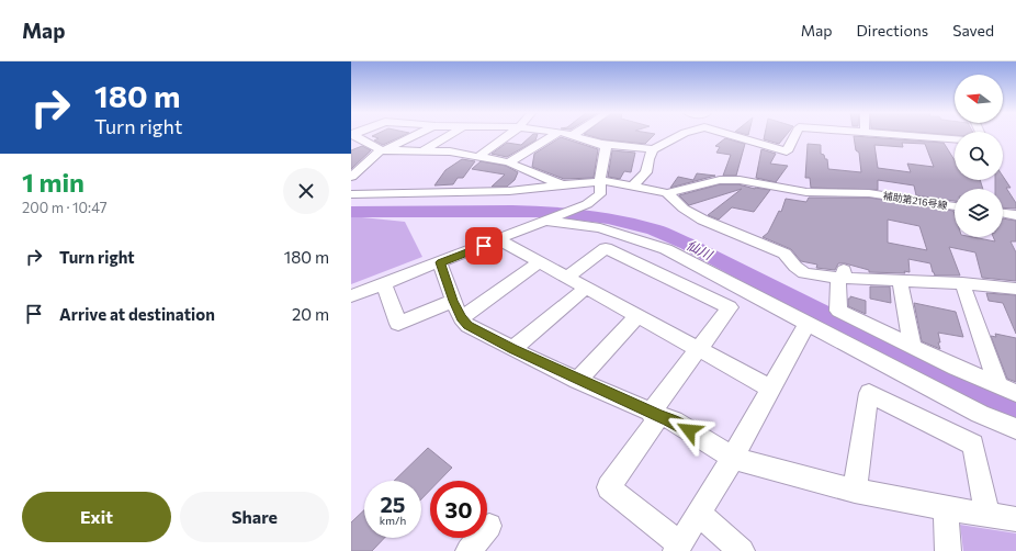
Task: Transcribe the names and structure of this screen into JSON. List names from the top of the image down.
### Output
{
  "streets": {
    "street": ["補助第216号線"]
  },
  "water": ["仙川"],
  "north": "left",
  "page": {
    "header": "Map",
    "nav": ["Map", "Directions", "Saved"],
    "turn": ["180 m", "Turn right"],
    "heading": ["1 min", "200 m · 10:47"],
    "list": [
      {
        "name": "Turn right",
        "value": "180 m"
      },
      {
        "name": "Arrive at destination",
        "value": "20 m"
      }
    ],
    "speed": "25 km/h",
    "limit": "30",
    "buttons": ["Exit", "Share"]
  }
}
